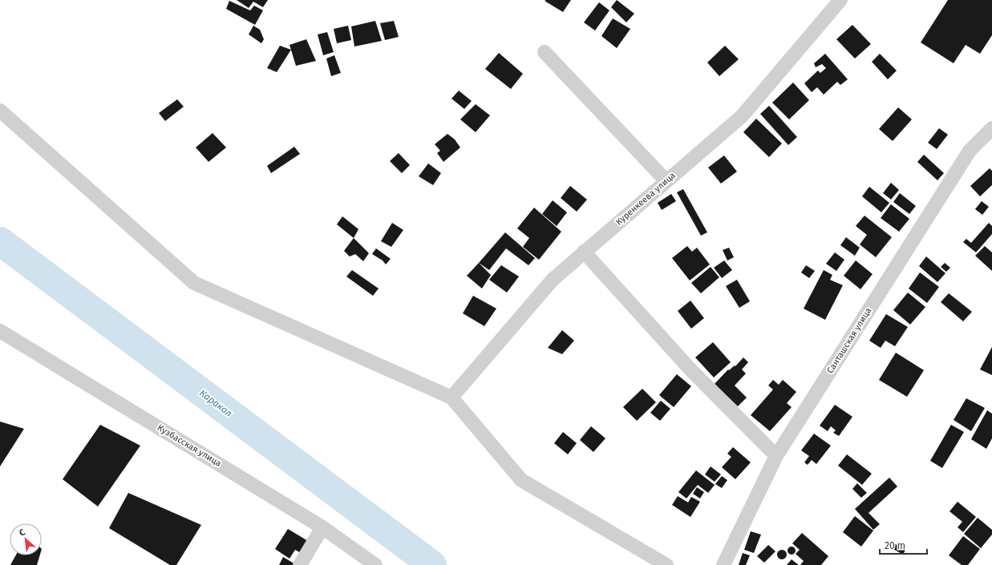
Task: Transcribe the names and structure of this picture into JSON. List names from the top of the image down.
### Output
{
  "streets": {
    "street": ["Куренкеева улица", "Санташская улица", "Кузбасская улица"]
  },
  "water": ["Каракол"],
  "scale_bar": "20 m",
  "north": "top left"
}
